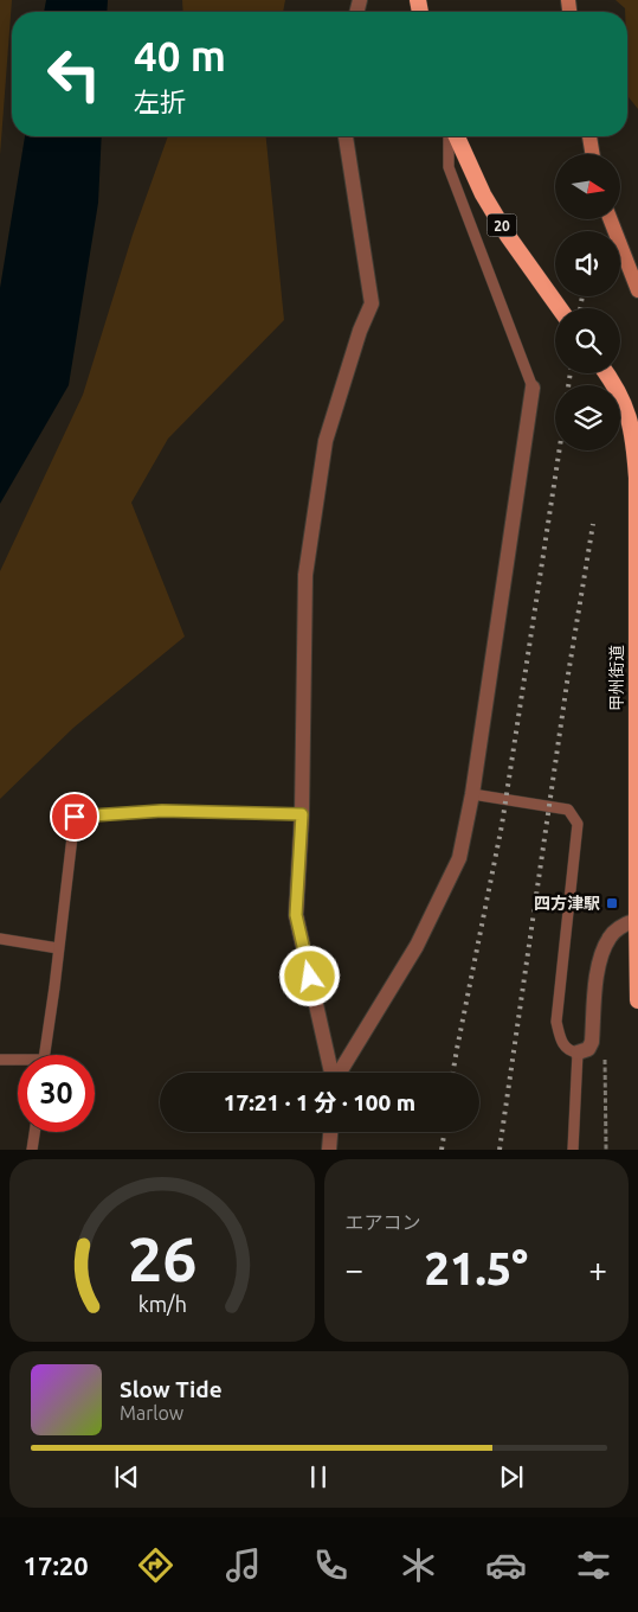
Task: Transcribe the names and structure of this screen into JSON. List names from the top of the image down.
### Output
{
  "streets": {
    "highway": ["20", "甲州街道"]
  },
  "places": {
    "transit": ["四方津駅"]
  },
  "north": "right",
  "page": {
    "turn": ["40 m", "左折"],
    "limit": "30",
    "trip": "17:21 · 1 分 · 100 m",
    "tile": "エアコン",
    "heat": ["−", "21.5°", "+"],
    "song": ["Slow Tide", "Marlow"],
    "tabs": "17:20",
    "gauge": ["26", "km/h"]
  }
}
